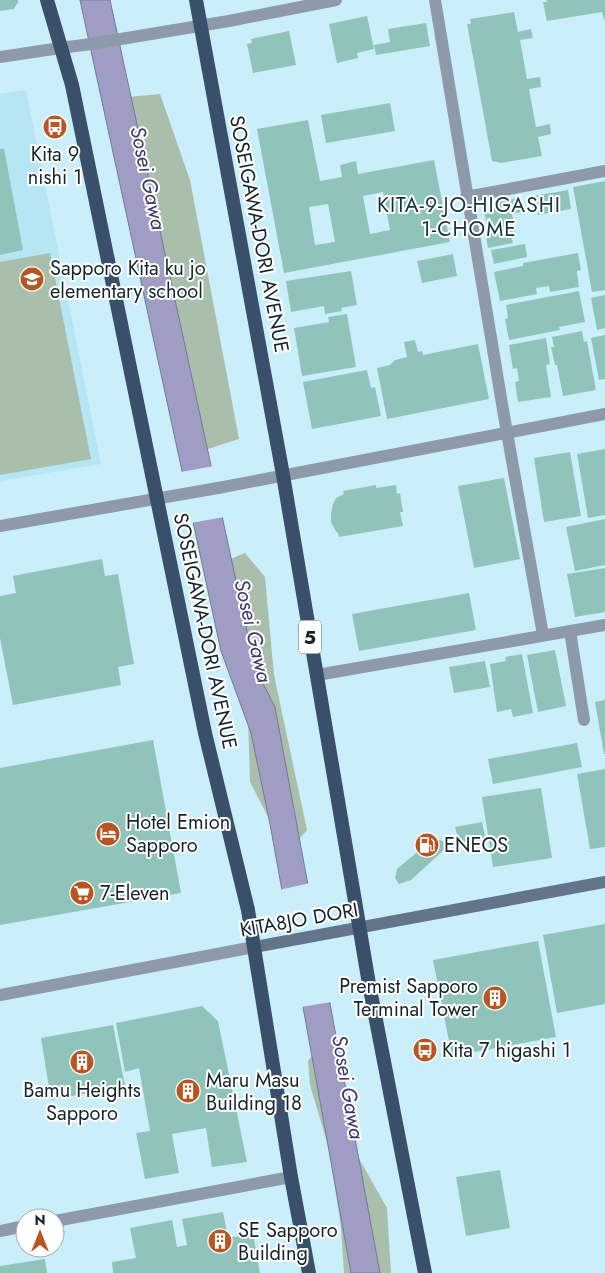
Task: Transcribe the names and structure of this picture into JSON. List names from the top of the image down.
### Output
{
  "streets": {
    "highway": ["SOSEIGAWA-DORI AVENUE", "5"],
    "main road": ["KITA8JO DORI"]
  },
  "crossings": [
    ["SOSEIGAWA-DORI AVENUE", "KITA8JO DORI"]
  ],
  "districts": ["KITA-9-JO-HIGASHI 1-CHOME"],
  "water": ["Sosei Gawa"],
  "places": {
    "bus stop": ["Kita 9 nishi 1", "Kita 7 higashi 1"],
    "school or university": ["Sapporo Kita ku jo elementary school"],
    "hotel": ["Hotel Emion Sapporo"],
    "fuel station": ["ENEOS"],
    "supermarket": ["7-Eleven"],
    "building": [
      "Premist Sapporo Terminal Tower",
      "Bamu Heights Sapporo",
      "Maru Masu Building 18",
      "SE Sapporo Building"
    ]
  },
  "north": "top"
}
